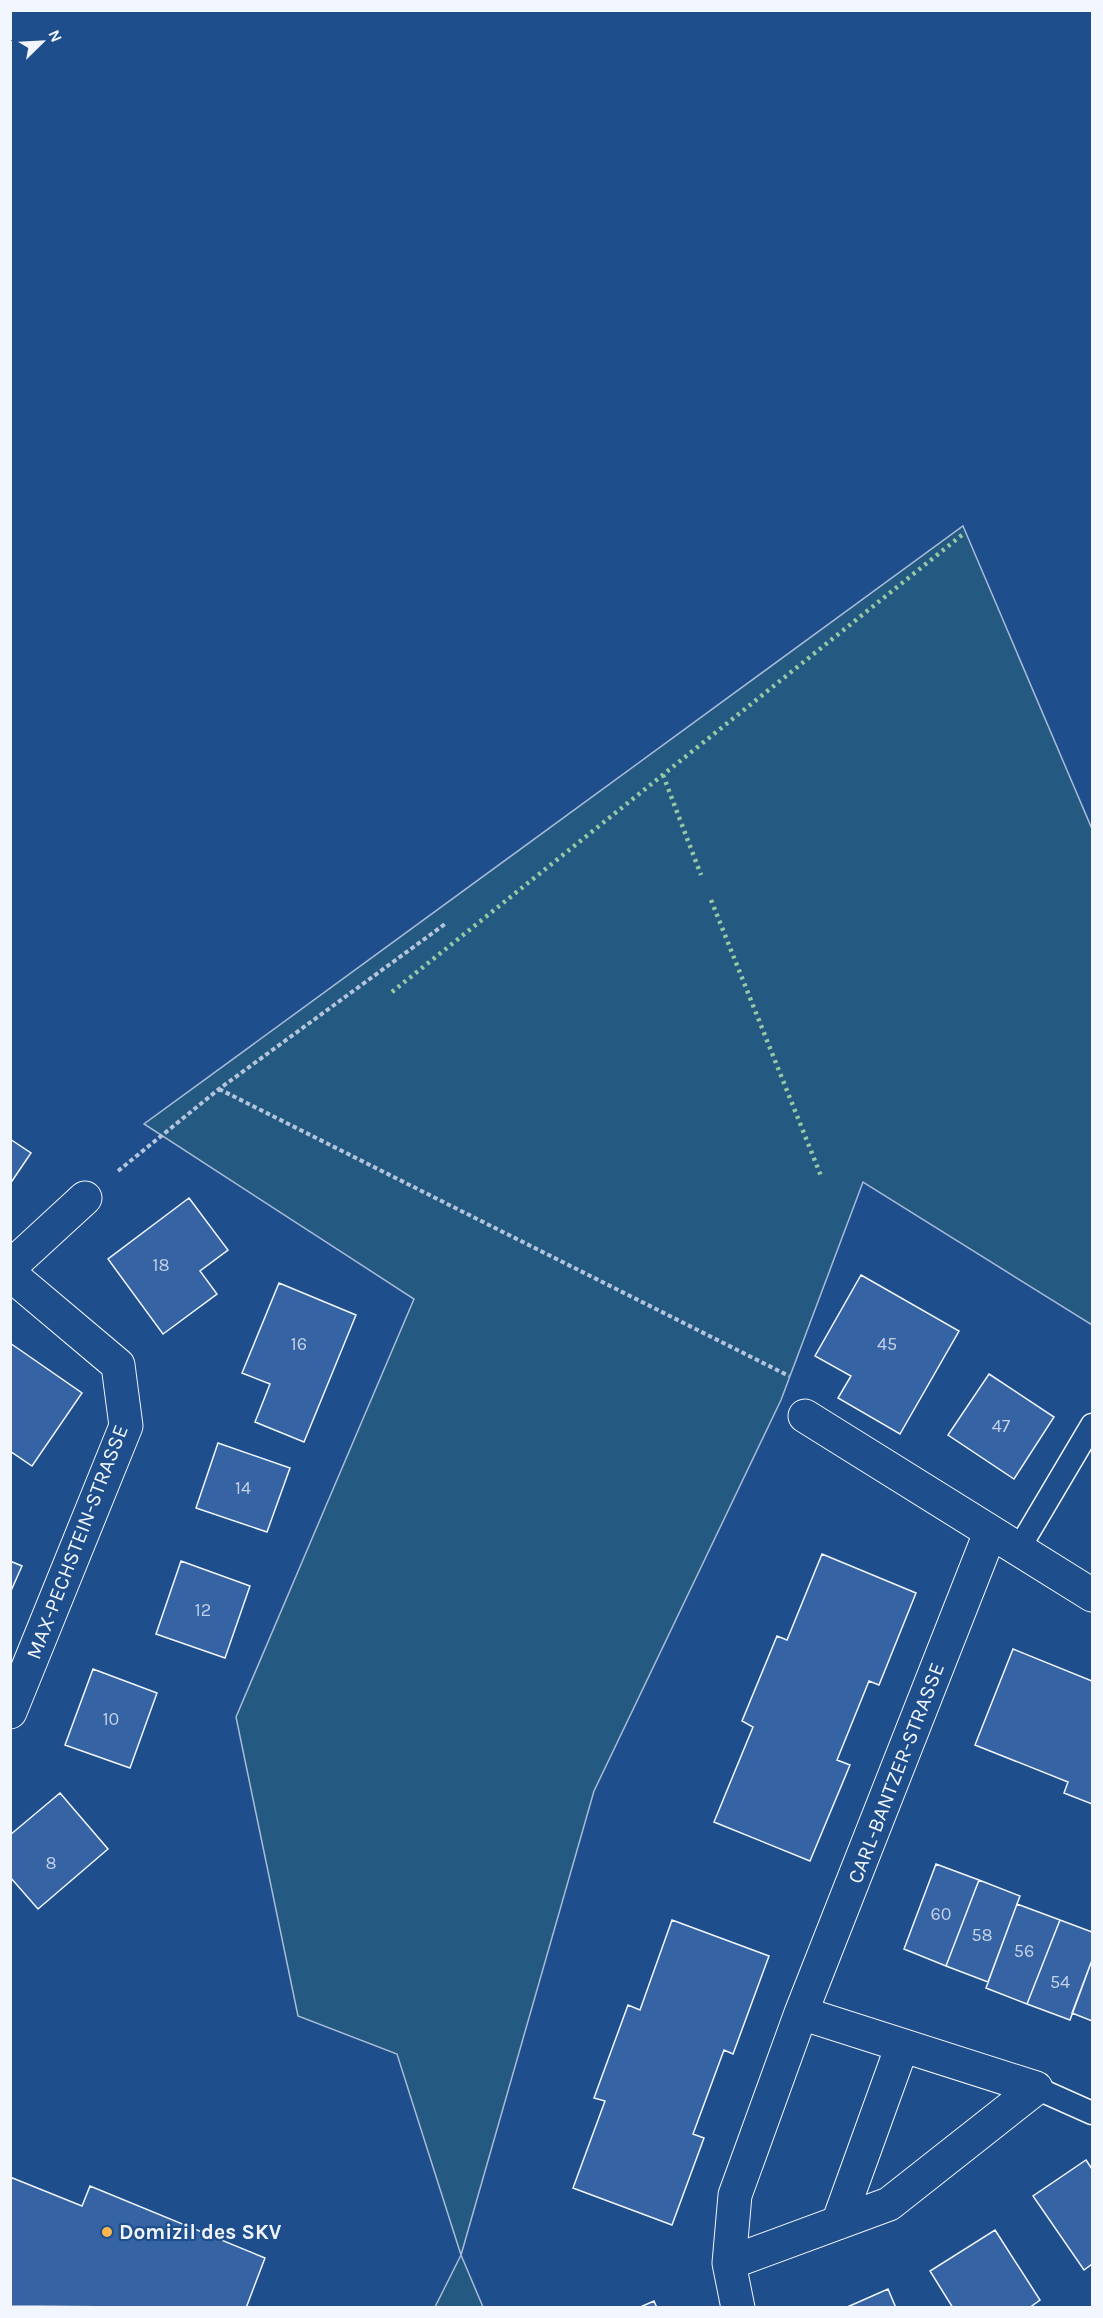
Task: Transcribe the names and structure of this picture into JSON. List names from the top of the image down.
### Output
{
  "streets": {
    "street": ["MAX-PECHSTEIN-STRASSE", "CARL-BANTZER-STRASSE"]
  },
  "places": ["Domizil des SKV"],
  "house_numbers": [
    "18",
    "16",
    "45",
    "47",
    "14",
    "12",
    "10",
    "8",
    "60",
    "58",
    "56",
    "54"
  ],
  "north": "top right"
}
